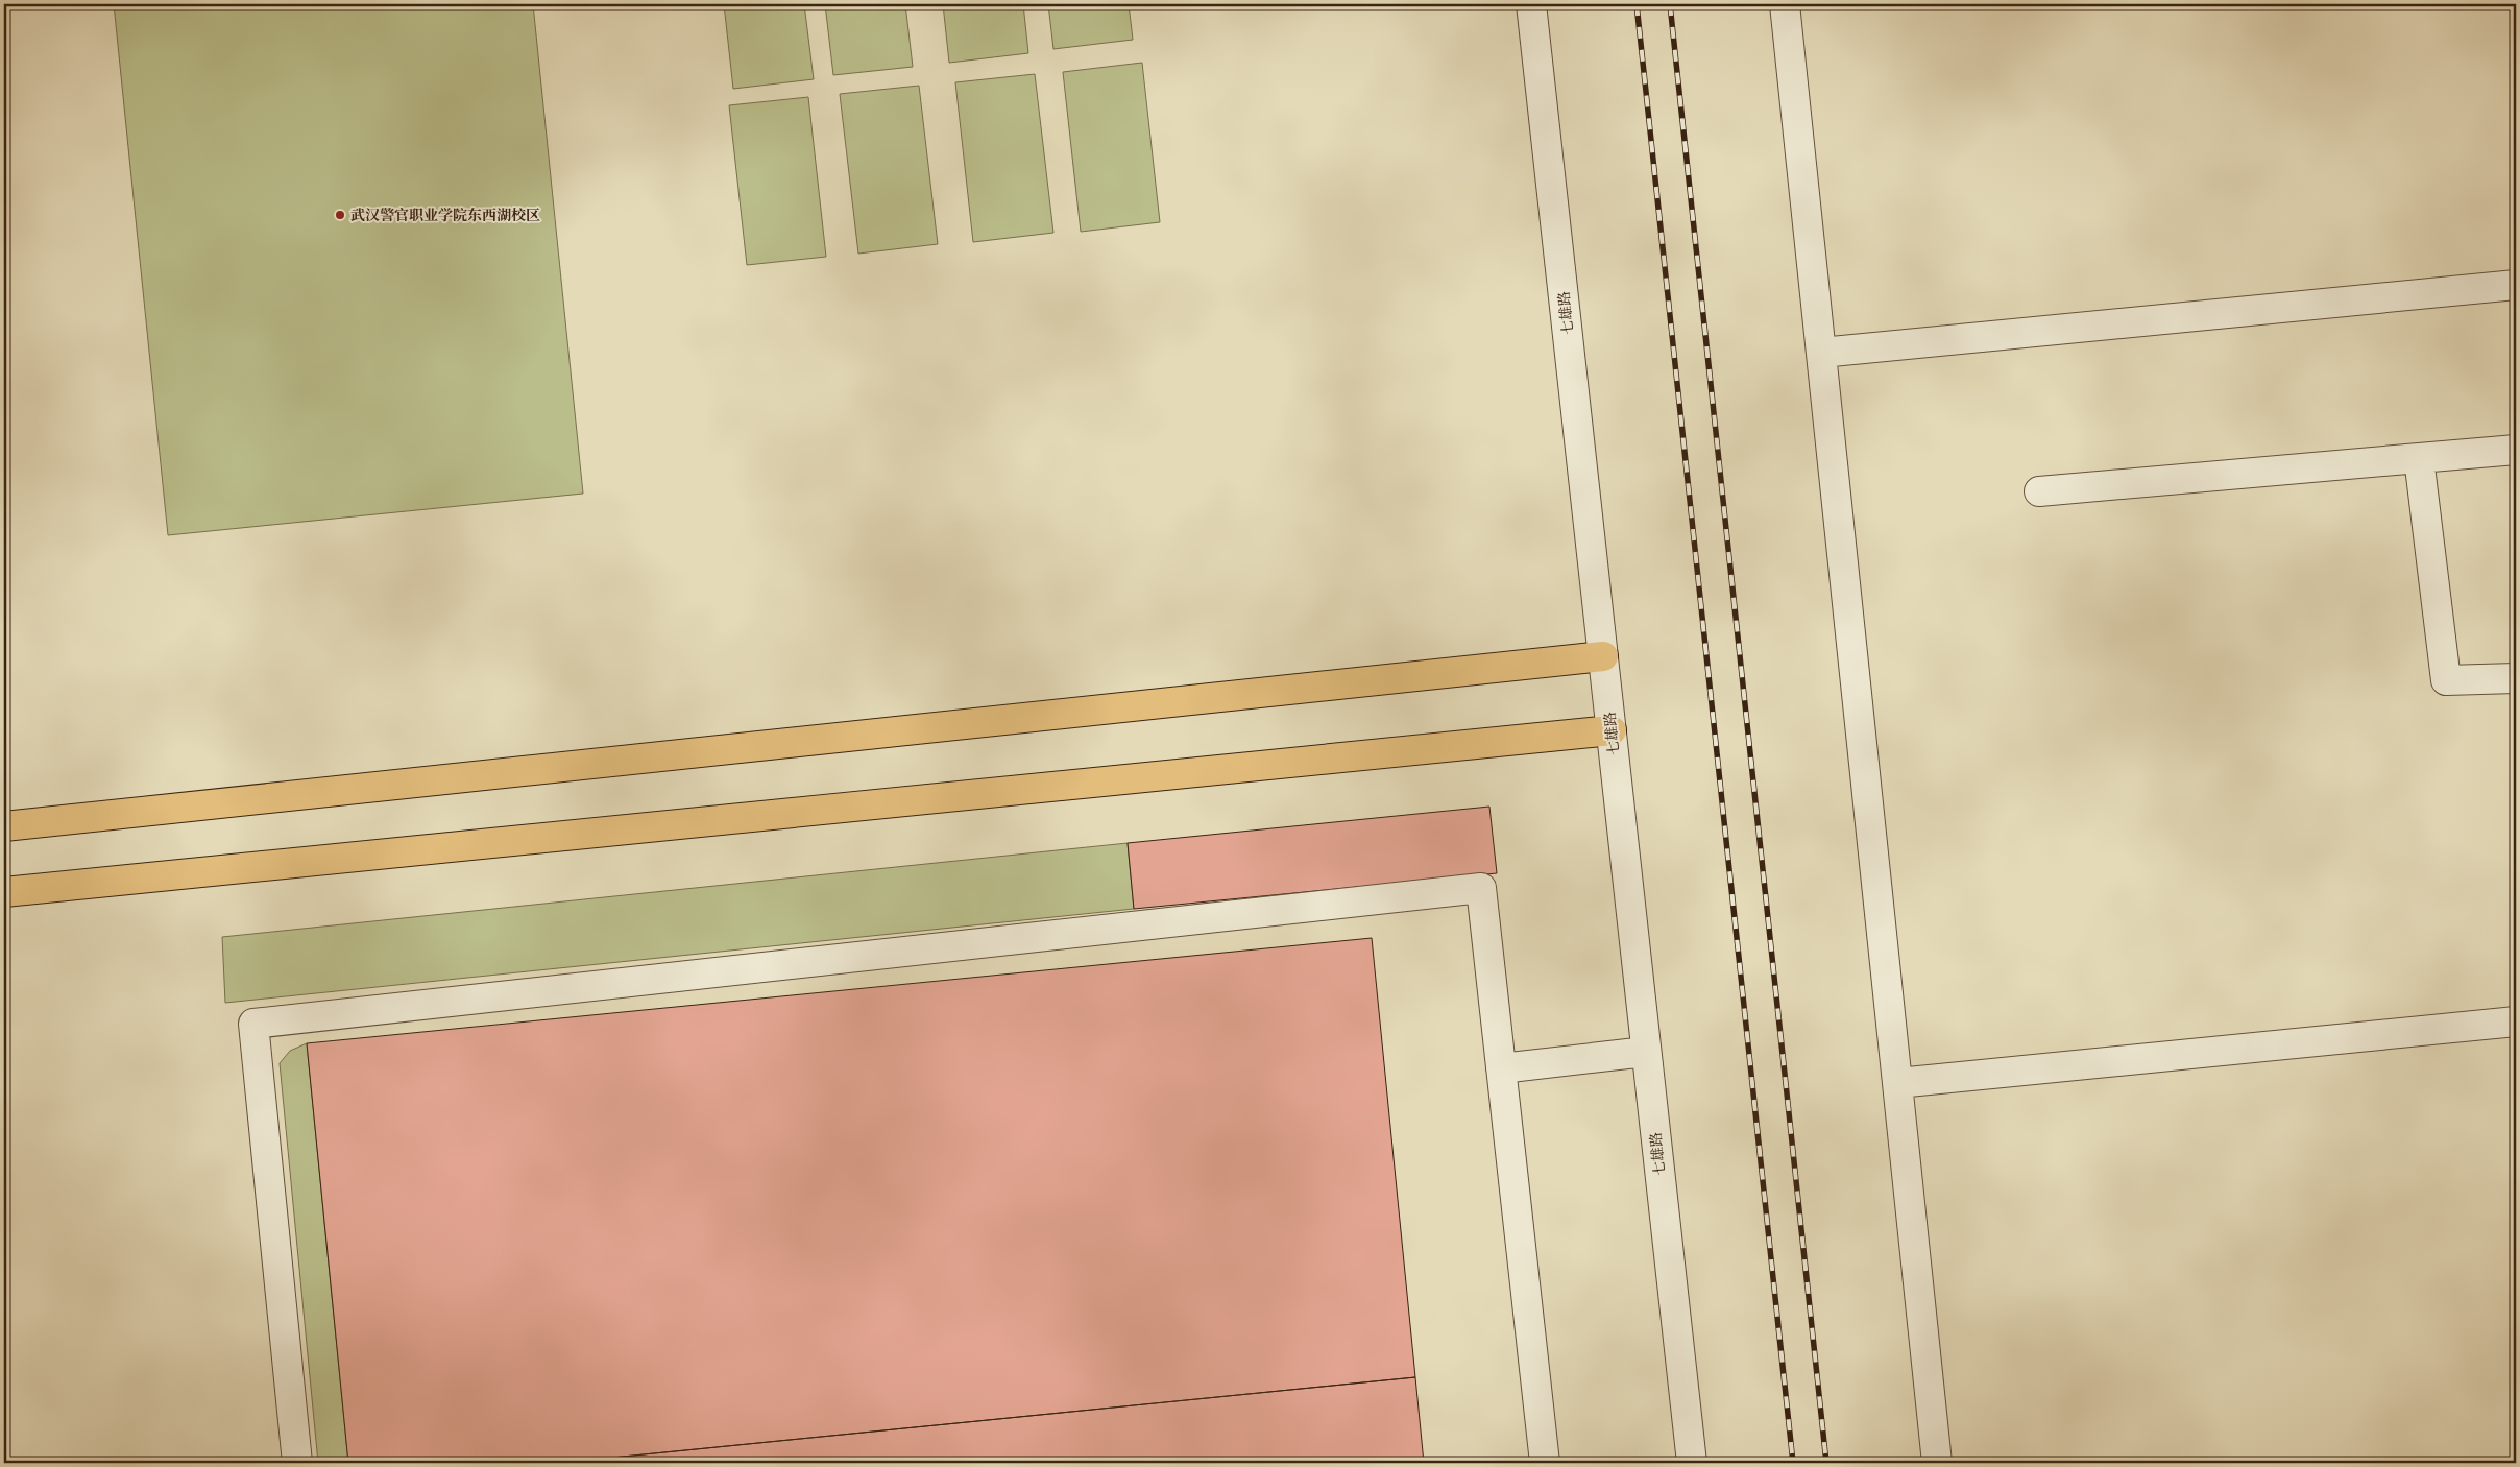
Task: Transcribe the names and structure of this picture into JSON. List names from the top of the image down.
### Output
{
  "streets": {
    "street": ["七雄路"]
  },
  "places": ["武汉警官职业学院东西湖校区"]
}
